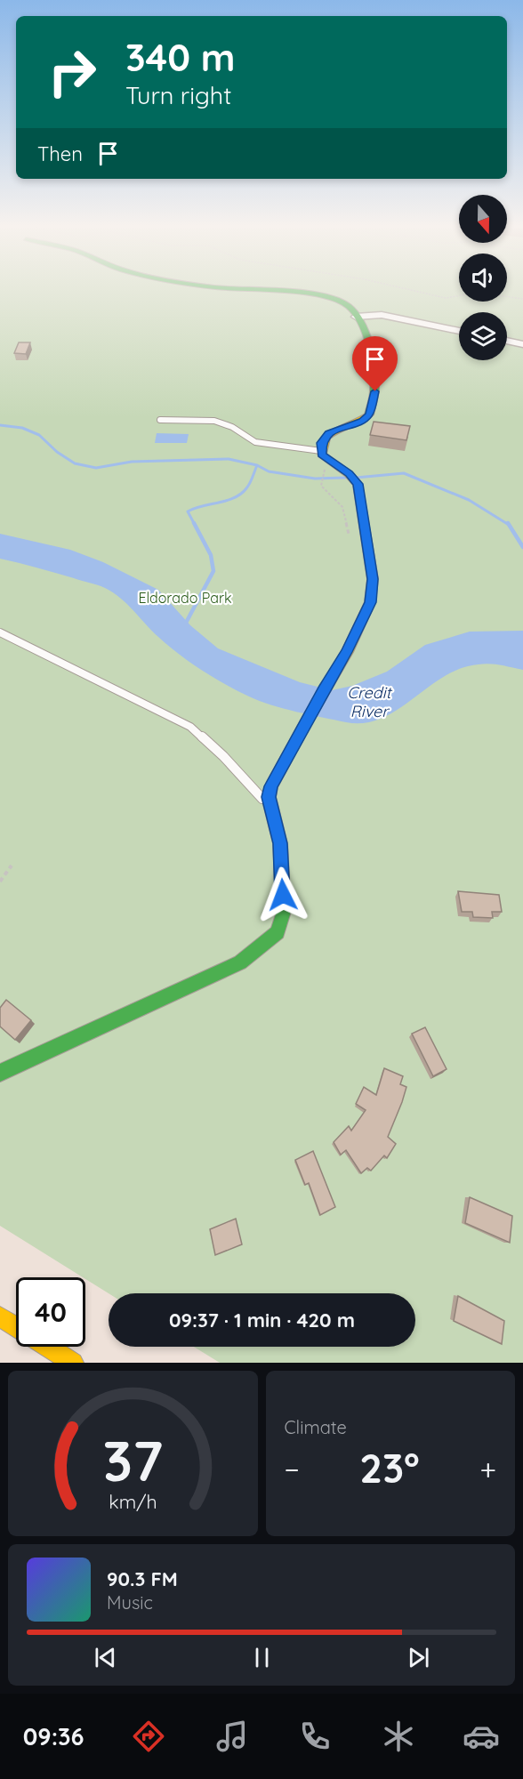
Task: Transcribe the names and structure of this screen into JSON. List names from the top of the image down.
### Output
{
  "water": ["Credit River"],
  "parks": ["Eldorado Park"],
  "north": "bottom",
  "page": {
    "turn": ["340 m", "Turn right"],
    "then": "Then",
    "limit": "40",
    "trip": "09:37 · 1 min · 420 m",
    "tile": "Climate",
    "heat": ["−", "23°", "+"],
    "song": ["90.3 FM", "Music"],
    "tabs": "09:36",
    "gauge": ["37", "km/h"]
  }
}
